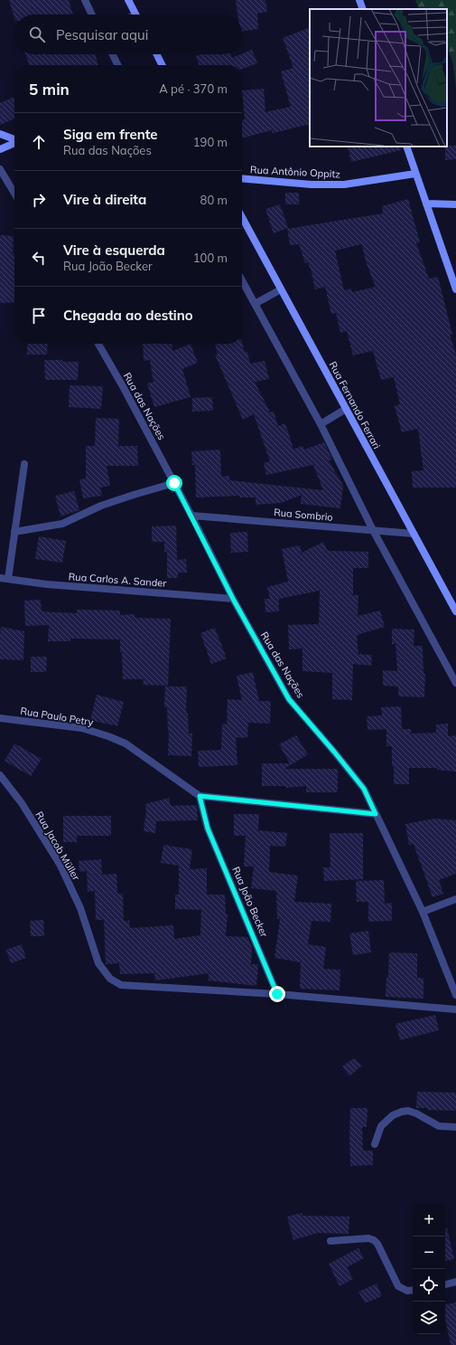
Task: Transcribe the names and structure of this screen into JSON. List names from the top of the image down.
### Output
{
  "streets": {
    "main road": ["Rua Antônio Oppitz", "Rua Fernando Ferrari"],
    "street": [
      "Rua das Nações",
      "Rua Sombrio",
      "Rua Carlos A. Sander",
      "Rua Paulo Petry",
      "Rua Jacob Müller",
      "Rua João Becker"
    ]
  },
  "crossings": [
    ["Rua Fernando Ferrari", "Rua Sombrio"],
    ["Rua das Nações", "Rua Sombrio"],
    ["Rua das Nações", "Rua Carlos A. Sander"],
    ["Rua Paulo Petry", "Rua João Becker"],
    ["Rua Jacob Müller", "Rua João Becker"]
  ],
  "page": {
    "search": "Pesquisar aqui",
    "heading": ["5 min", "A pé · 370 m"],
    "list": [
      ["Siga em frente", "Rua das Nações", "190 m"],
      ["Vire à direita", "80 m"],
      ["Vire à esquerda", "Rua João Becker", "100 m"],
      "Chegada ao destino"
    ],
    "map_buttons": ["+", "−"]
  }
}
